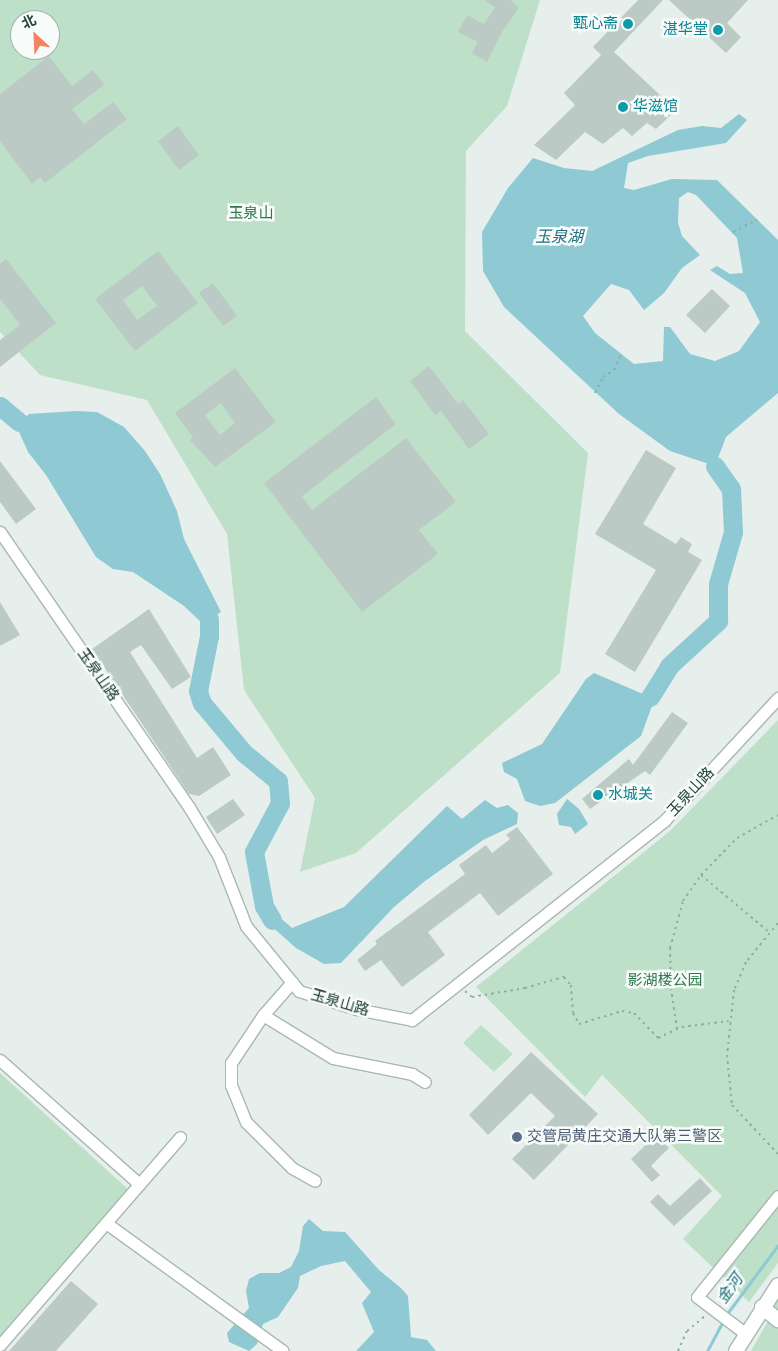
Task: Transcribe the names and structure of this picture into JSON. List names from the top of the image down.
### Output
{
  "streets": {
    "street": ["玉泉山路"]
  },
  "water": ["玉泉湖", "金河"],
  "parks": ["玉泉山", "影湖楼公园"],
  "places": [
    "甄心斋",
    "湛华堂",
    "华滋馆",
    "水城关",
    "交管局黄庄交通大队第三警区"
  ],
  "north": "top left"
}
